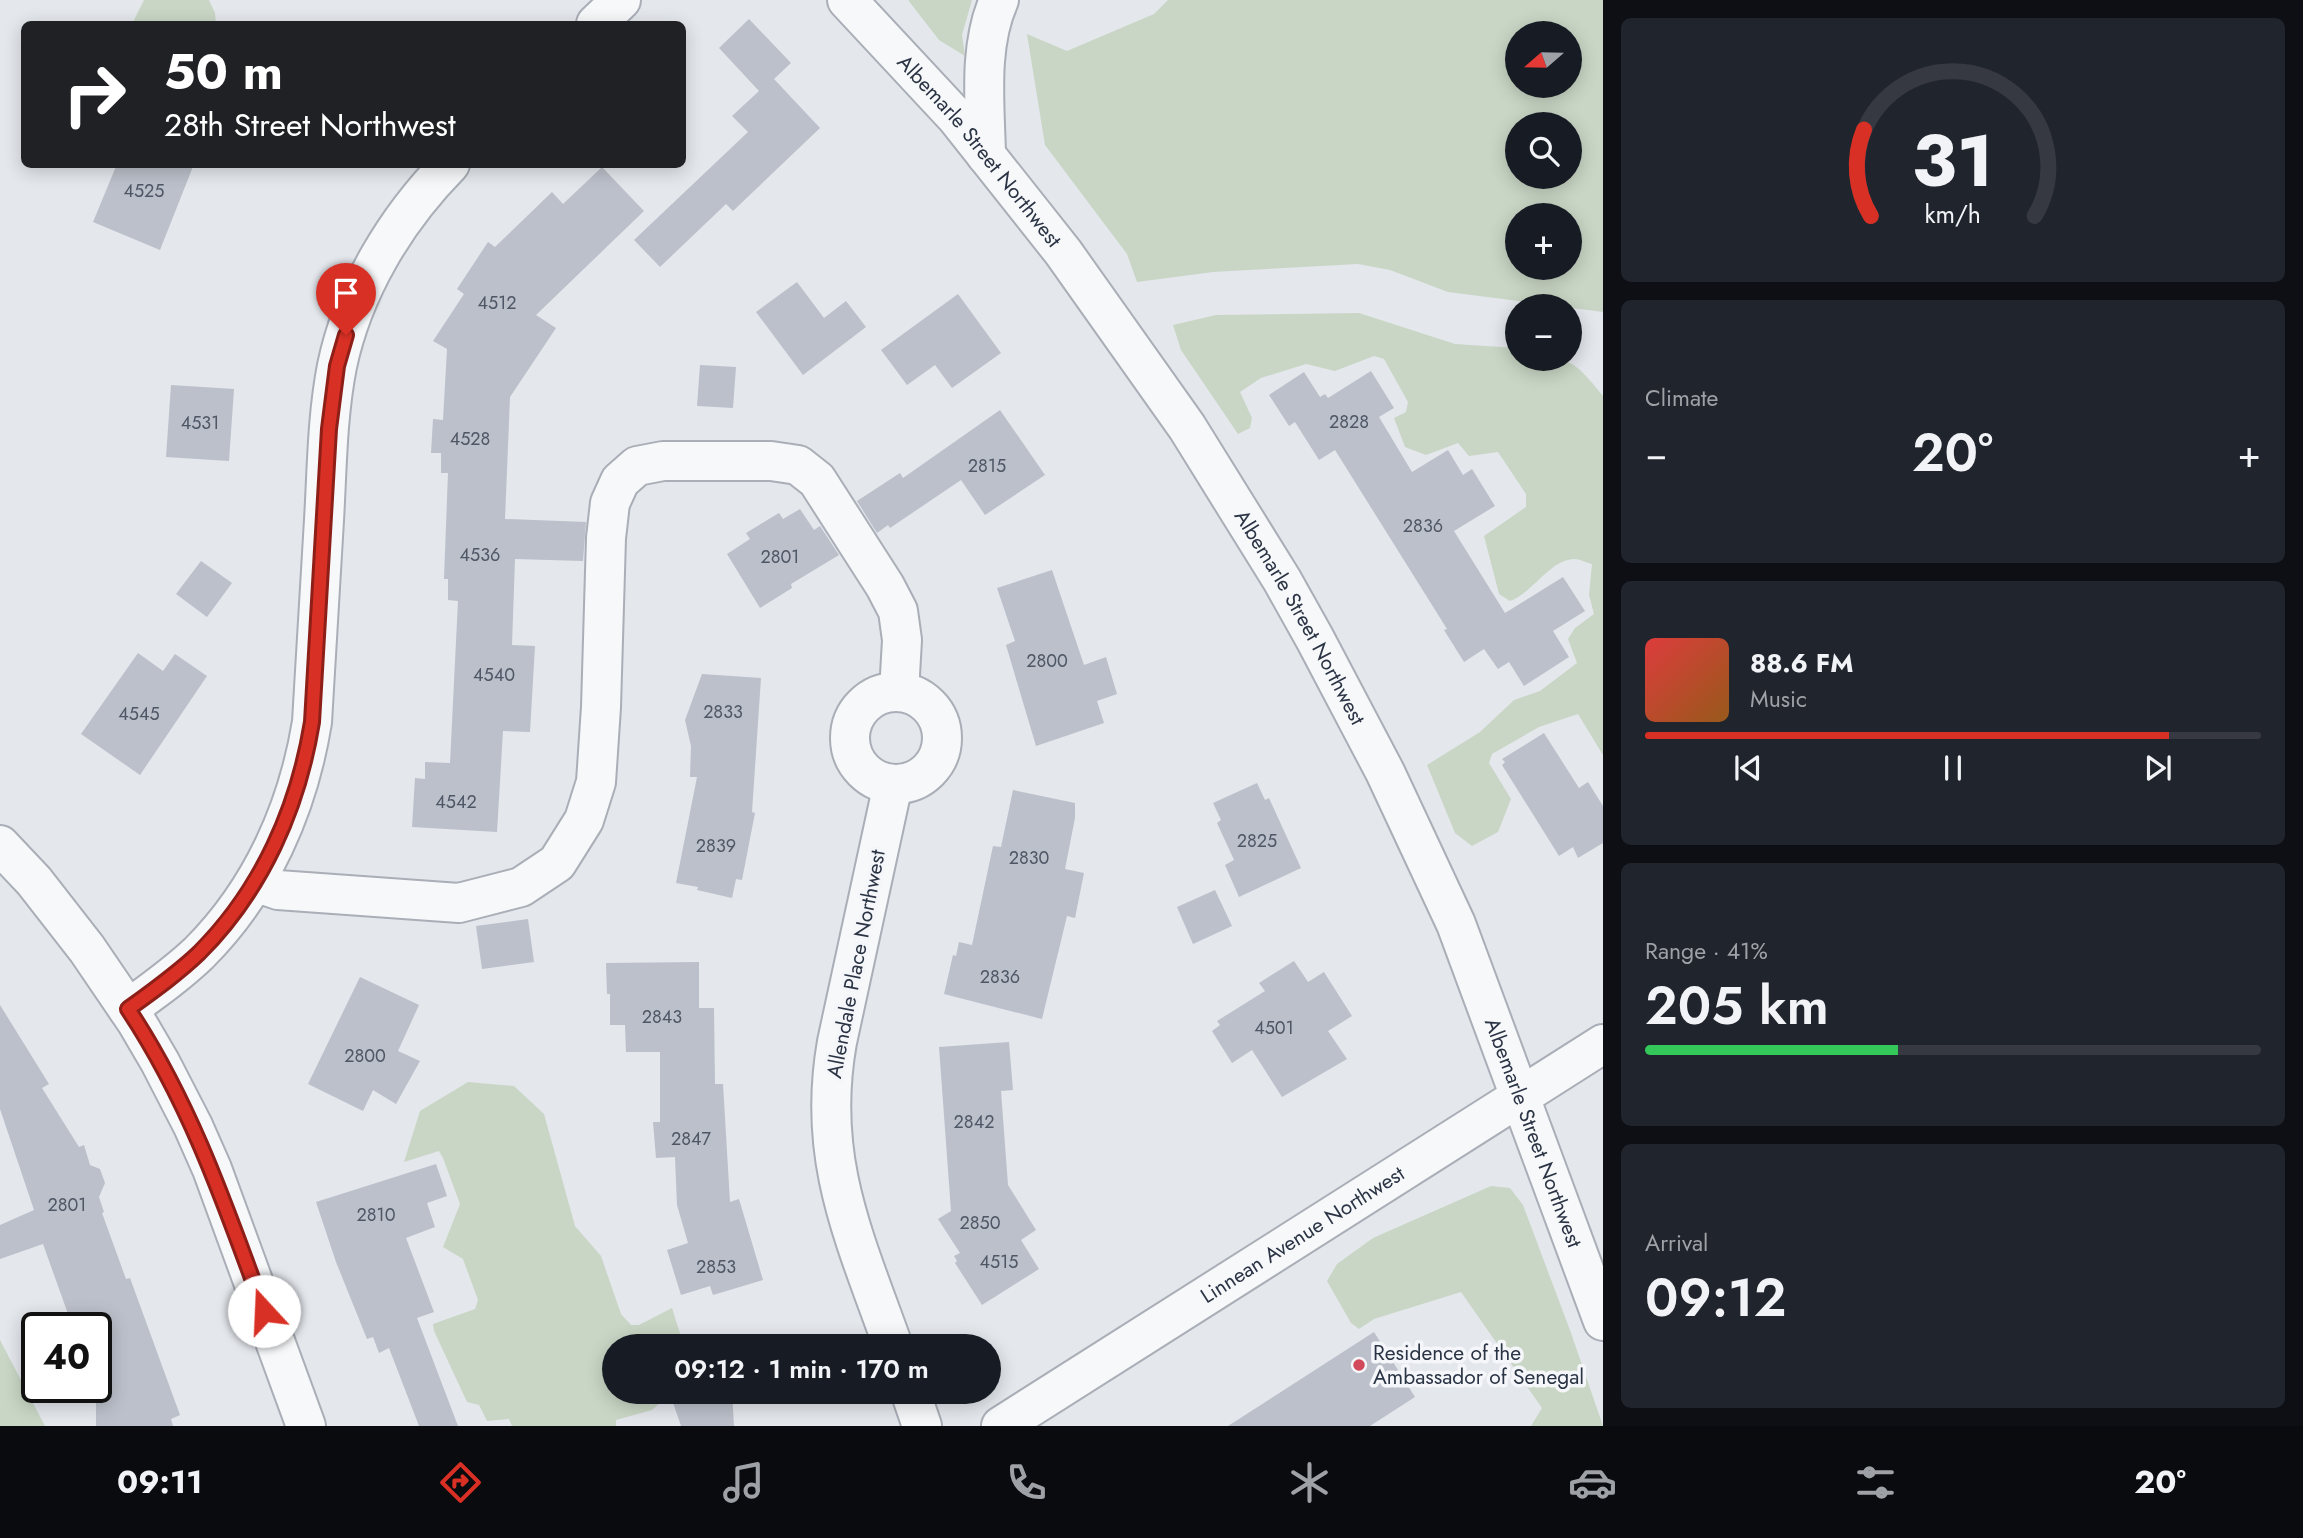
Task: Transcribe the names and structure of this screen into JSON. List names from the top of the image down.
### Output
{
  "streets": {
    "street": ["Albemarle Street Northwest", "Allendale Place Northwest", "Linnean Avenue Northwest"]
  },
  "crossings": [
    ["Albemarle Street Northwest", "Linnean Avenue Northwest"]
  ],
  "places": ["Residence of the Ambassador of Senegal"],
  "house_numbers": [
    "4525",
    "4512",
    "2828",
    "4531",
    "4528",
    "2815",
    "2836",
    "4536",
    "2801",
    "2800",
    "4540",
    "2833",
    "4545",
    "4542",
    "2825",
    "2839",
    "2830",
    "2836",
    "2843",
    "4501",
    "2800",
    "2842",
    "2847",
    "2801",
    "2810",
    "2850",
    "4515",
    "2853"
  ],
  "north": "left",
  "page": {
    "map_buttons": ["+", "−"],
    "turn": ["50 m", "28th Street Northwest"],
    "tile": [
      "Climate",
      ["Range · 41%", "205 km"],
      ["Arrival", "09:12"]
    ],
    "heat": ["−", "20°", "+"],
    "song": ["88.6 FM", "Music"],
    "limit": "40",
    "trip": "09:12 · 1 min · 170 m",
    "tabs": ["09:11", "20°"],
    "gauge": ["31", "km/h"]
  }
}
